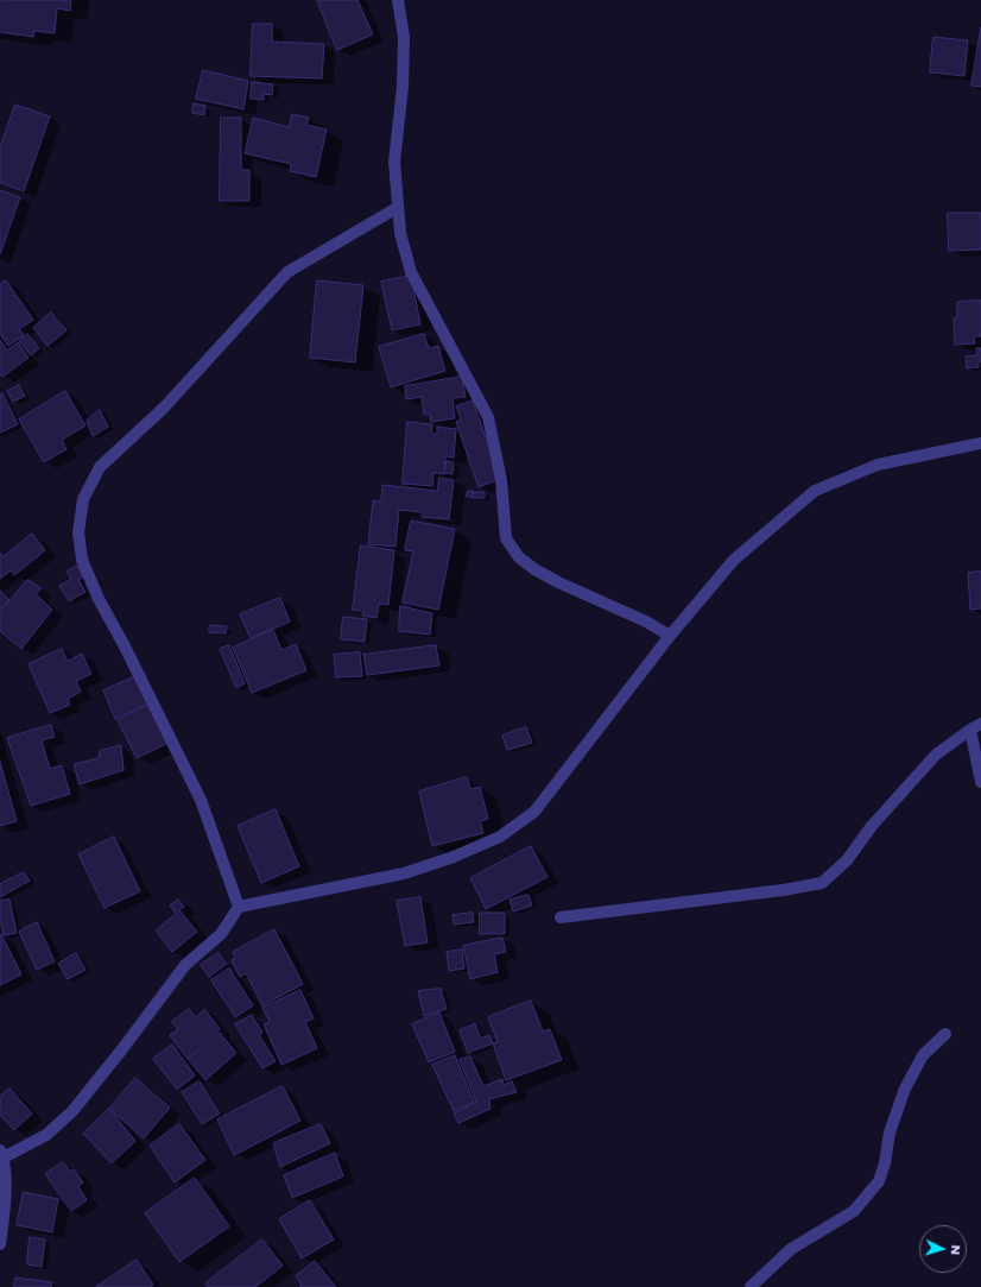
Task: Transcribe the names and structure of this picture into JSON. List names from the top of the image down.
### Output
{
  "north": "right"
}
